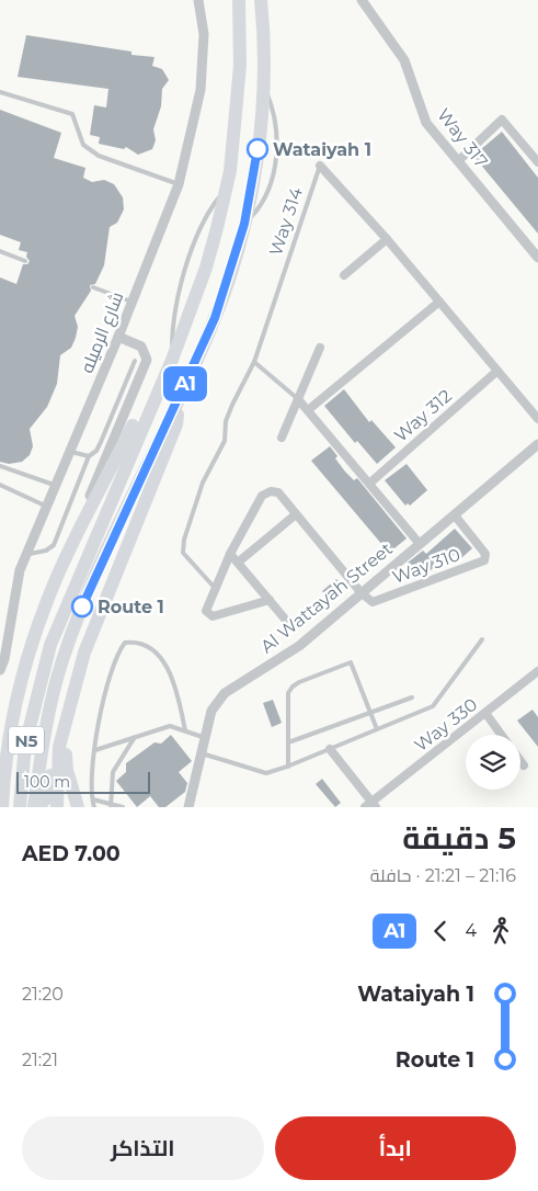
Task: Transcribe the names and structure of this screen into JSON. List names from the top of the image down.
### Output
{
  "streets": {
    "highway": ["N5"],
    "street": [
      "Way 317",
      "Way 314",
      "شارع الرميله",
      "Way 312",
      "Way 310",
      "Al Wattayah Street",
      "Way 330"
    ]
  },
  "crossings": [
    ["Way 314", "Way 312"],
    ["Way 310", "Al Wattayah Street"]
  ],
  "places": ["Wataiyah 1", "Route 1"],
  "lines": ["bus line A1"],
  "scale_bar": "100 m",
  "page": {
    "on_map": "A1",
    "scale": "100 m",
    "heading": ["5 دقيقة", "21:16 – 21:21 · حافلة", "AED 7.00"],
    "legs": ["4", "A1"],
    "list": [
      {
        "name": "Wataiyah 1",
        "value": "21:20"
      },
      {
        "name": "Route 1",
        "value": "21:21"
      }
    ],
    "buttons": ["ابدأ", "التذاكر"]
  }
}
